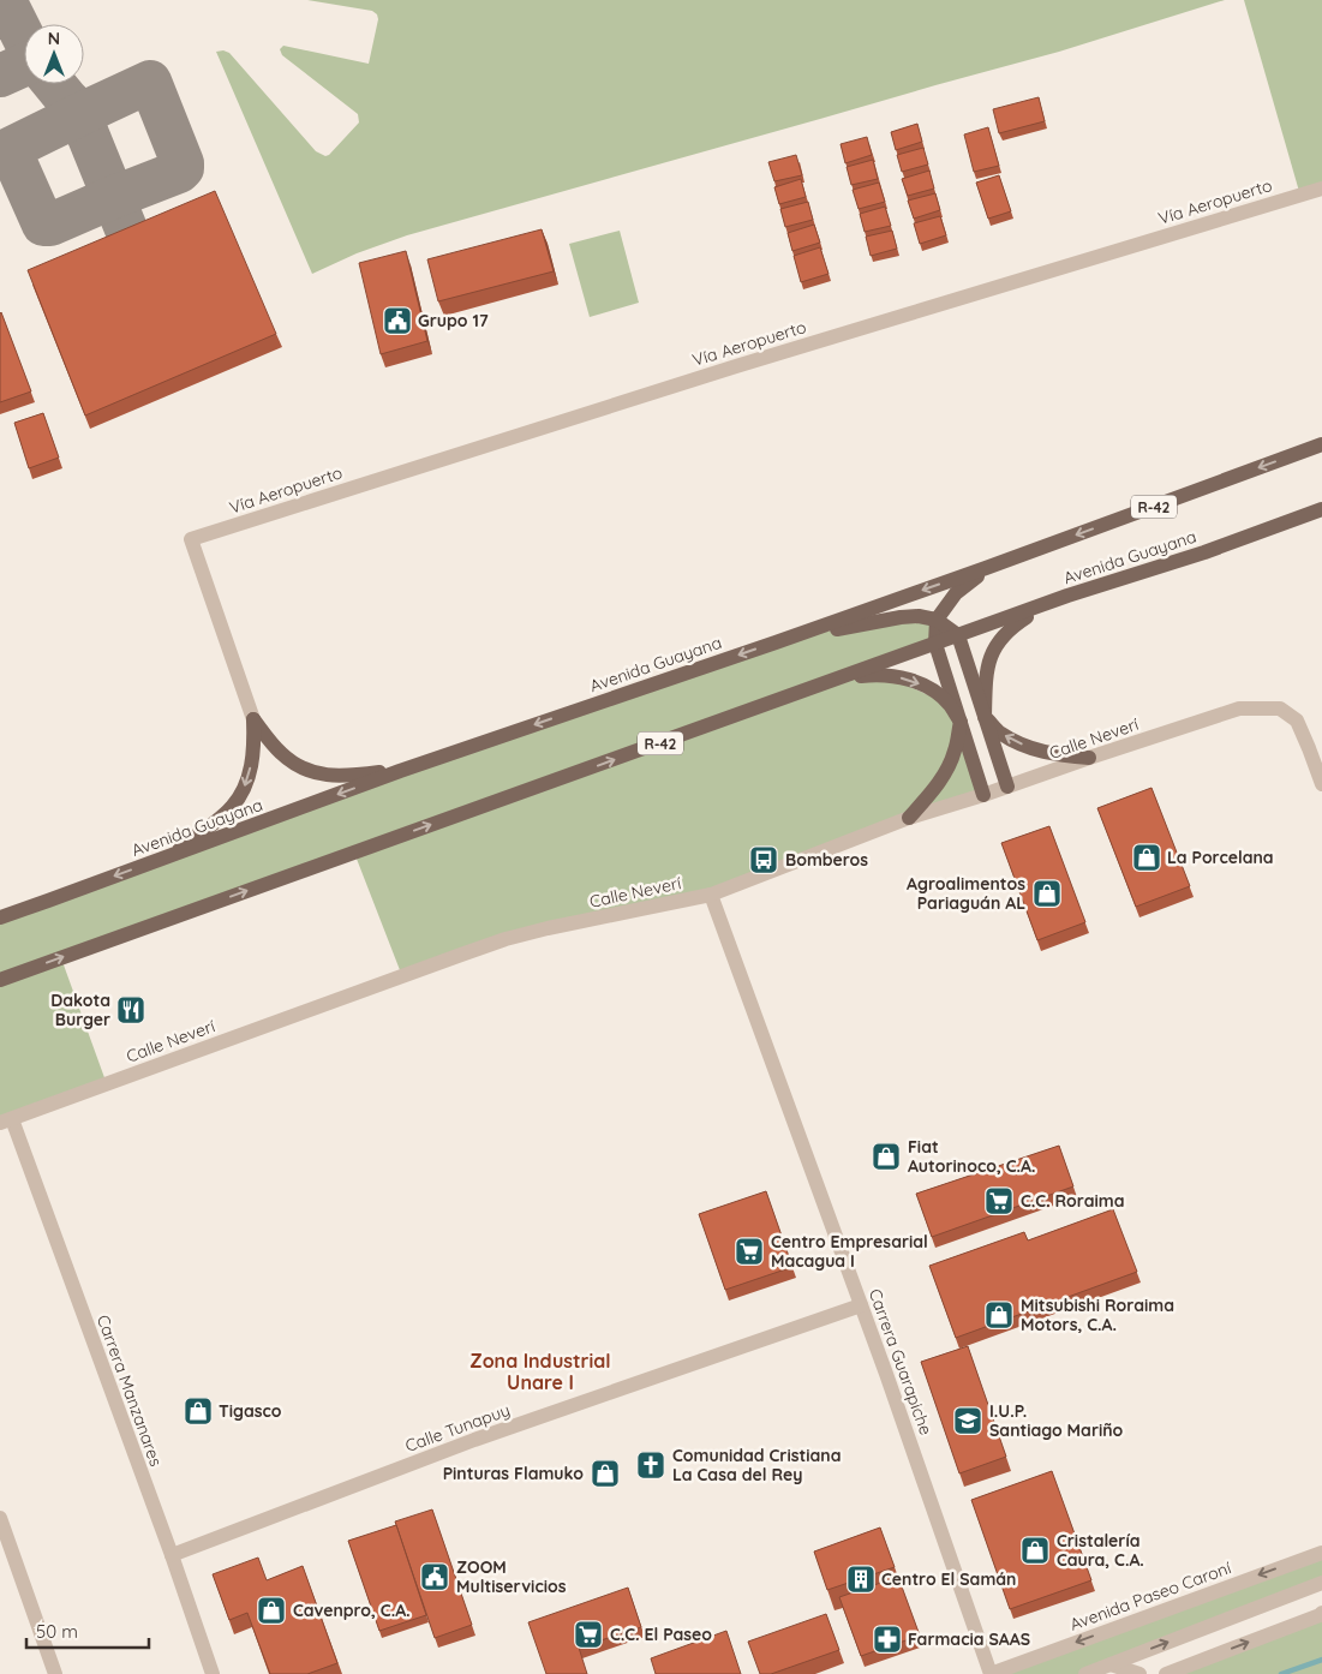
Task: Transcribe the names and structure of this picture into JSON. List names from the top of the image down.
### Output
{
  "streets": {
    "main road": ["R-42", "Avenida Guayana"],
    "street": [
      "Vía Aeropuerto",
      "Calle Neverí",
      "Carrera Guarapiche",
      "Carrera Manzanares",
      "Calle Tunapuy",
      "Avenida Paseo Caroní"
    ]
  },
  "crossings": [
    ["Calle Neverí", "Carrera Guarapiche"],
    ["Calle Neverí", "Carrera Manzanares"],
    ["Carrera Guarapiche", "Calle Tunapuy"],
    ["Carrera Guarapiche", "Avenida Paseo Caroní"],
    ["Carrera Manzanares", "Calle Tunapuy"]
  ],
  "districts": ["Zona Industrial Unare I"],
  "places": {
    "public building": ["Grupo 17", "ZOOM Multiservicios"],
    "shop": [
      "La Porcelana",
      "Agroalimentos Pariaguán AL",
      "Fiat Autorinoco, C.A.",
      "Mitsubishi Roraima Motors, C.A.",
      "Tigasco",
      "Pinturas Flamuko",
      "Cristalería Caura, C.A.",
      "Cavenpro, C.A."
    ],
    "bus stop": ["Bomberos"],
    "restaurant": ["Dakota Burger"],
    "supermarket": ["C.C. Roraima", "Centro Empresarial Macagua I", "C.C. El Paseo"],
    "school or university": ["I.U.P. Santiago Mariño"],
    "church": ["Comunidad Cristiana La Casa del Rey"],
    "building": ["Centro El Samán"],
    "pharmacy": ["Farmacia SAAS"]
  },
  "scale_bar": "50 m",
  "north": "top"
}
